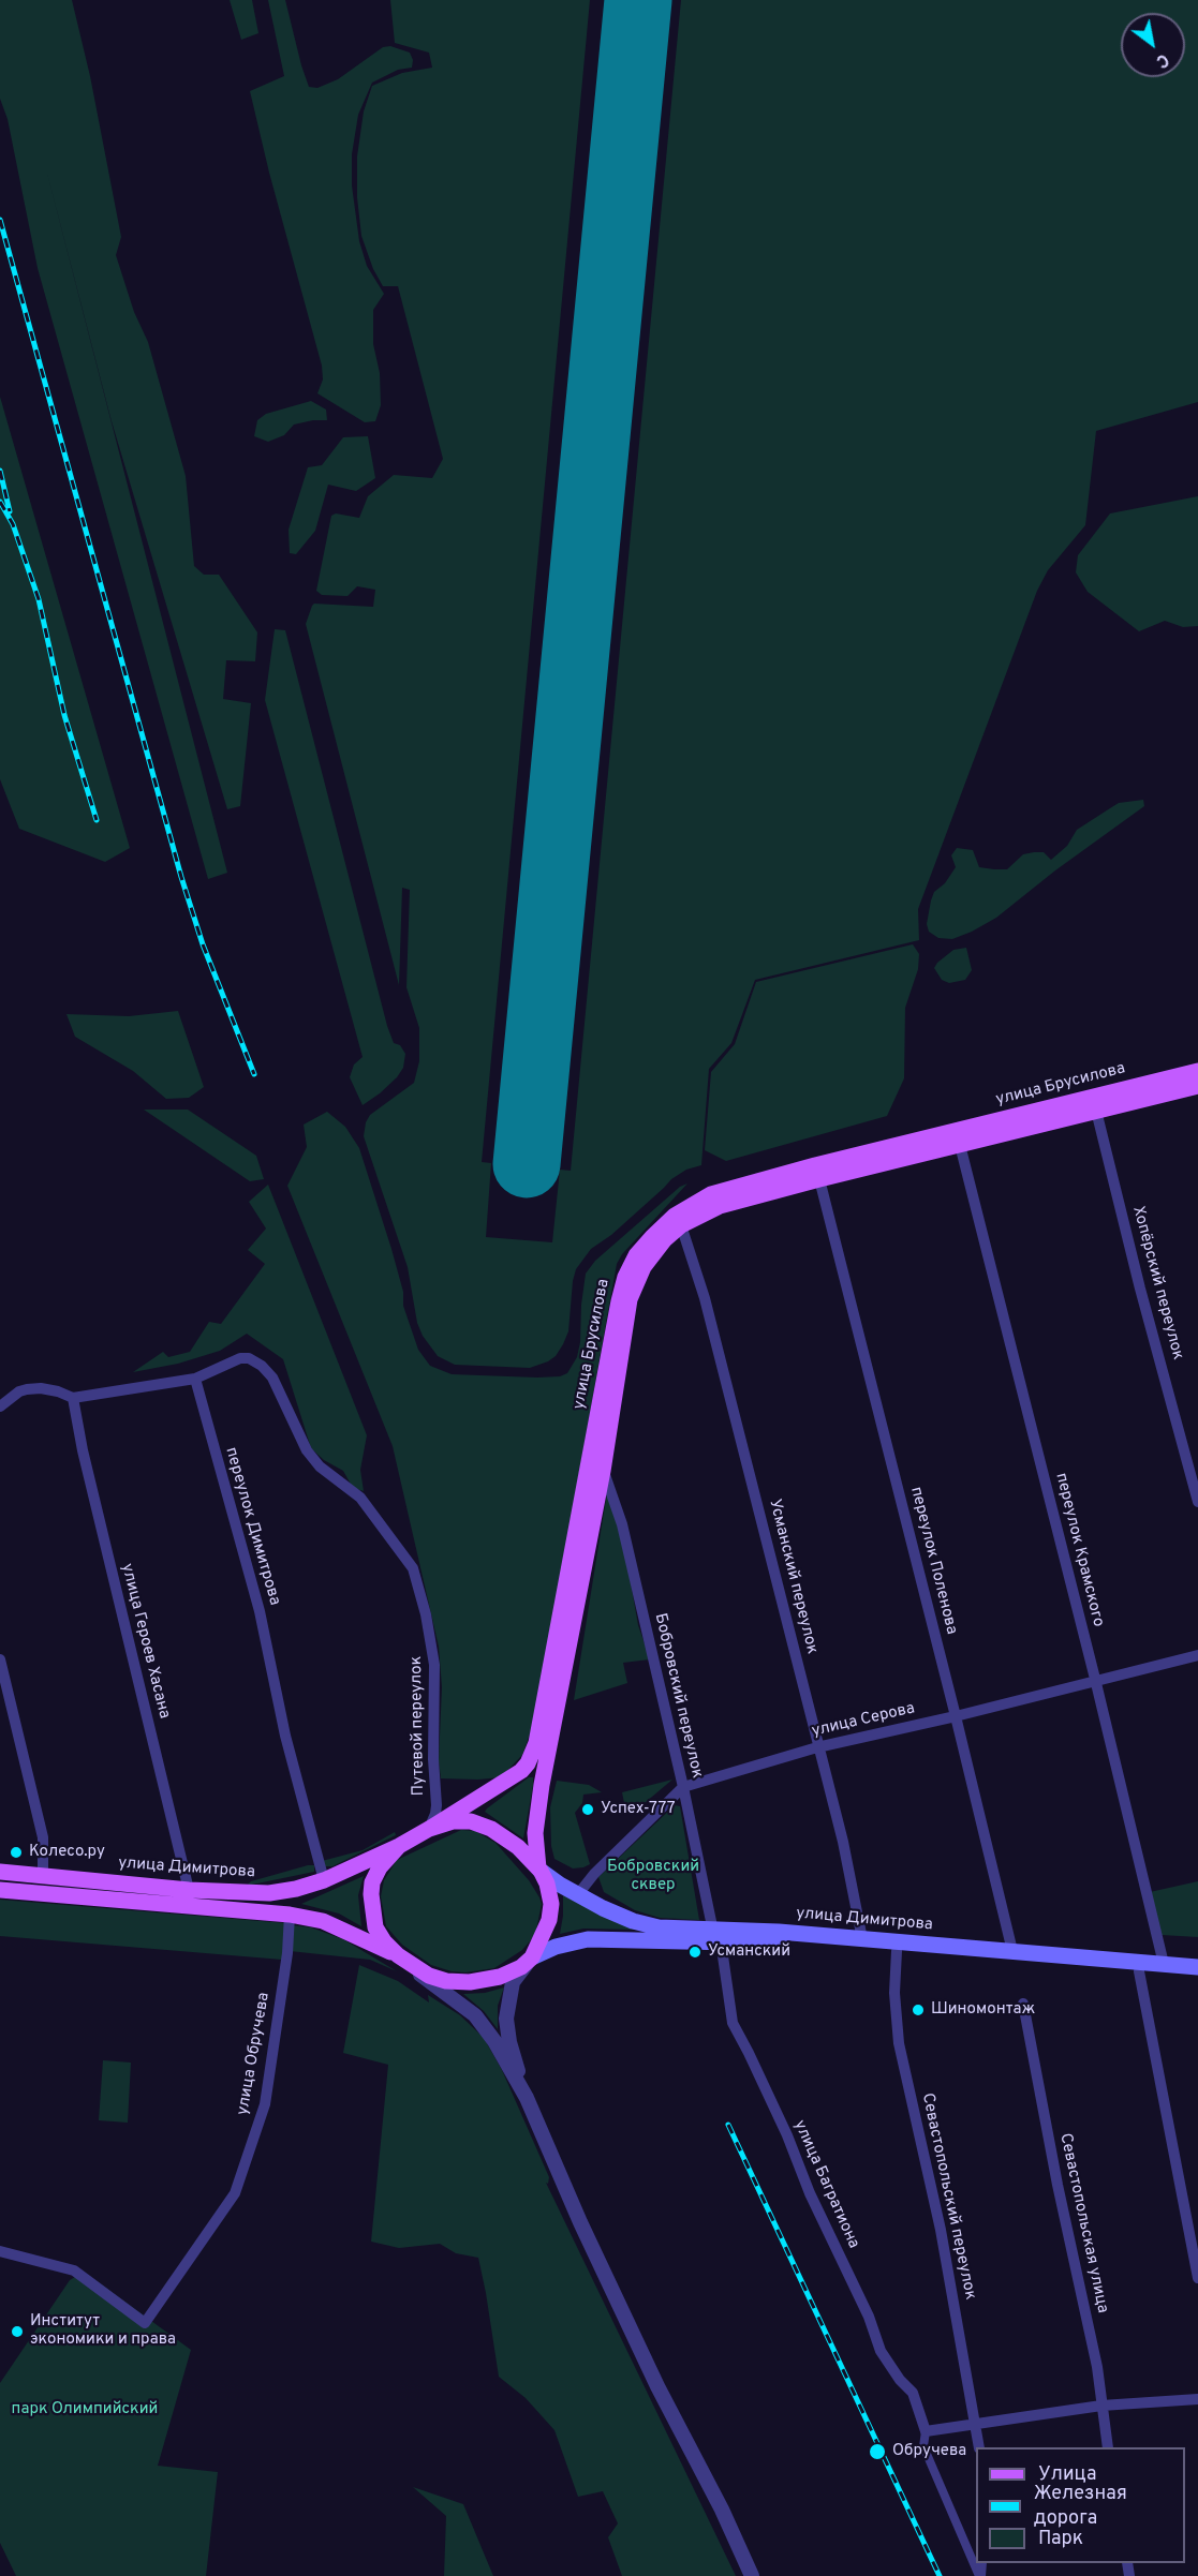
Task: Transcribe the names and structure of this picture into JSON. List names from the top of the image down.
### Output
{
  "streets": {
    "main road": ["улица Брусилова", "улица Димитрова"],
    "street": [
      "Хопёрский переулок",
      "переулок Димитрова",
      "переулок Крамского",
      "переулок Поленова",
      "Усманский переулок",
      "улица Героев Хасана",
      "Бобровский переулок",
      "улица Серова",
      "Путевой переулок",
      "улица Обручева",
      "улица Багратиона",
      "Севастопольский переулок",
      "Севастопольская улица"
    ]
  },
  "crossings": [
    ["улица Брусилова", "Хопёрский переулок"],
    ["улица Брусилова", "переулок Крамского"],
    ["улица Брусилова", "переулок Поленова"],
    ["улица Брусилова", "Усманский переулок"],
    ["улица Брусилова", "Бобровский переулок"],
    ["улица Брусилова", "Путевой переулок"],
    ["улица Брусилова", "улица Димитрова"],
    ["переулок Димитрова", "Путевой переулок"],
    ["переулок Димитрова", "улица Димитрова"],
    ["переулок Крамского", "улица Серова"],
    ["переулок Крамского", "улица Димитрова"],
    ["переулок Поленова", "улица Серова"],
    ["переулок Поленова", "улица Димитрова"],
    ["Усманский переулок", "улица Серова"],
    ["Усманский переулок", "улица Димитрова"],
    ["улица Героев Хасана", "улица Димитрова"],
    ["Бобровский переулок", "улица Серова"],
    ["Бобровский переулок", "улица Димитрова"],
    ["Бобровский переулок", "улица Багратиона"],
    ["улица Серова", "улица Димитрова"],
    ["Путевой переулок", "улица Димитрова"],
    ["улица Димитрова", "улица Обручева"],
    ["улица Димитрова", "улица Багратиона"],
    ["улица Димитрова", "Севастопольский переулок"]
  ],
  "parks": ["Бобровский сквер", "парк Олимпийский"],
  "places": [
    "Успех-777",
    "Колесо.ру",
    "Усманский",
    "Шиномонтаж",
    "Институт экономики и права",
    "Обручева"
  ],
  "legend": ["Улица", "Железная дорога", "Парк"],
  "north": "bottom right"
}
